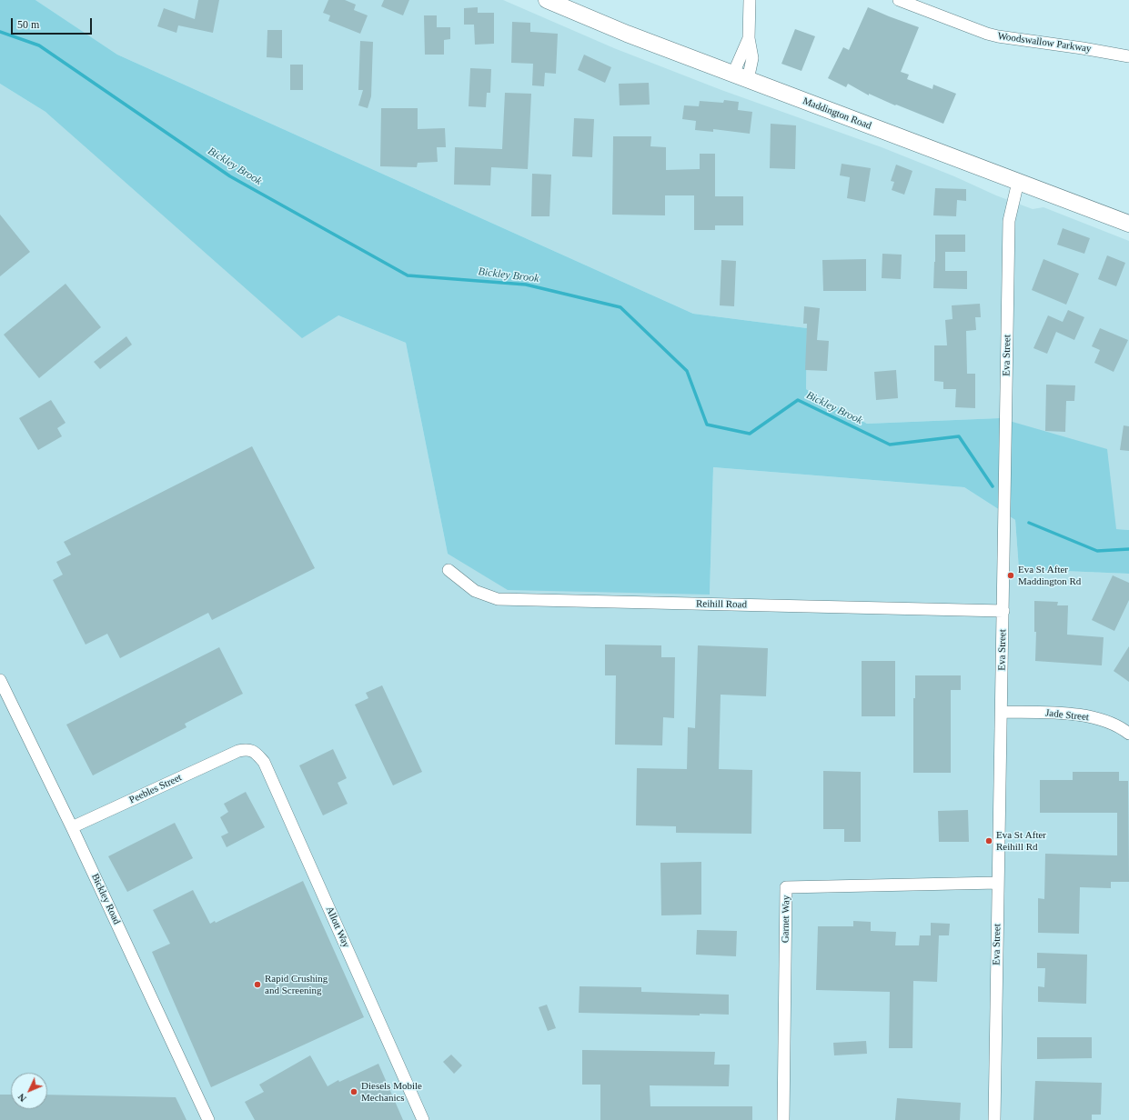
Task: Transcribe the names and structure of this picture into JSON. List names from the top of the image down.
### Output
{
  "streets": {
    "main road": ["Maddington Road"],
    "street": [
      "Woodswallow Parkway",
      "Eva Street",
      "Reihill Road",
      "Jade Street",
      "Peebles Street",
      "Bickley Road",
      "Garnet Way",
      "Allott Way"
    ]
  },
  "crossings": [
    ["Maddington Road", "Eva Street"],
    ["Eva Street", "Reihill Road"],
    ["Eva Street", "Jade Street"],
    ["Eva Street", "Garnet Way"],
    ["Peebles Street", "Bickley Road"],
    ["Peebles Street", "Allott Way"]
  ],
  "water": ["Bickley Brook"],
  "places": [
    "Eva St After Maddington Rd",
    "Eva St After Reihill Rd",
    "Rapid Crushing and Screening",
    "Diesels Mobile Mechanics"
  ],
  "scale_bar": "50 m",
  "north": "bottom left"
}
